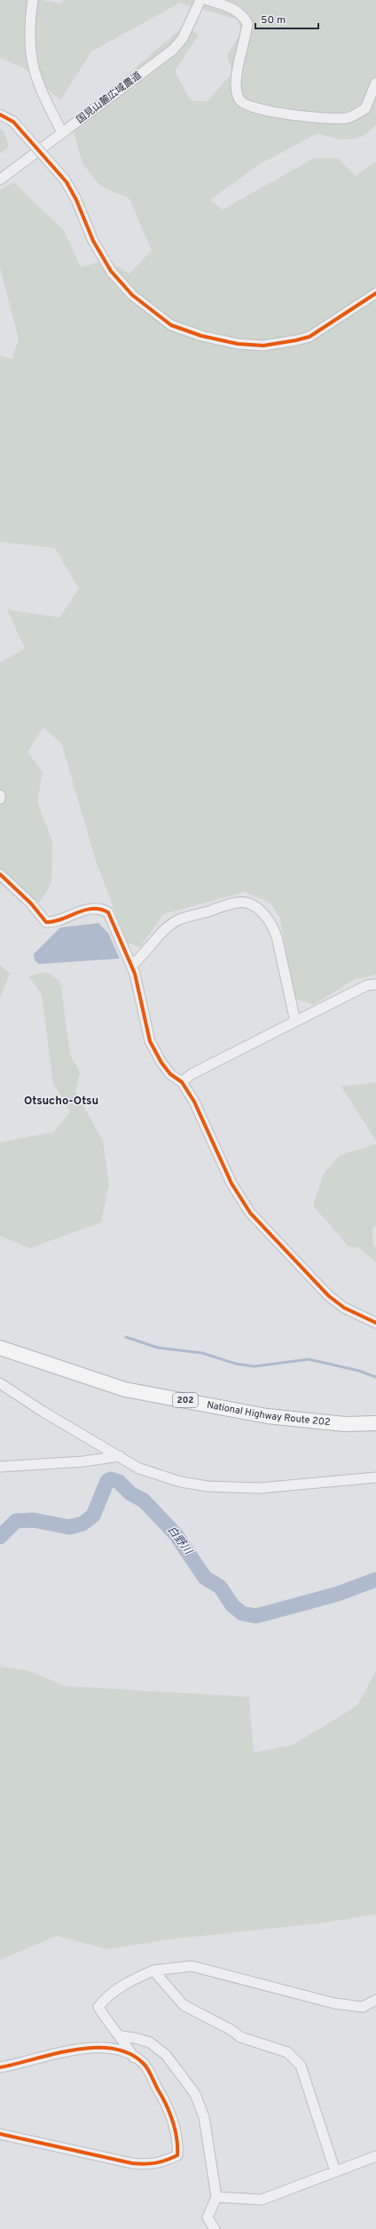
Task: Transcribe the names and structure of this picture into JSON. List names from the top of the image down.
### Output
{
  "streets": {
    "highway": ["202", "National Highway Route 202"],
    "street": ["国見山麓広域農道"]
  },
  "districts": ["Otsucho-Otsu"],
  "water": ["白野川"],
  "scale_bar": "50 m"
}
